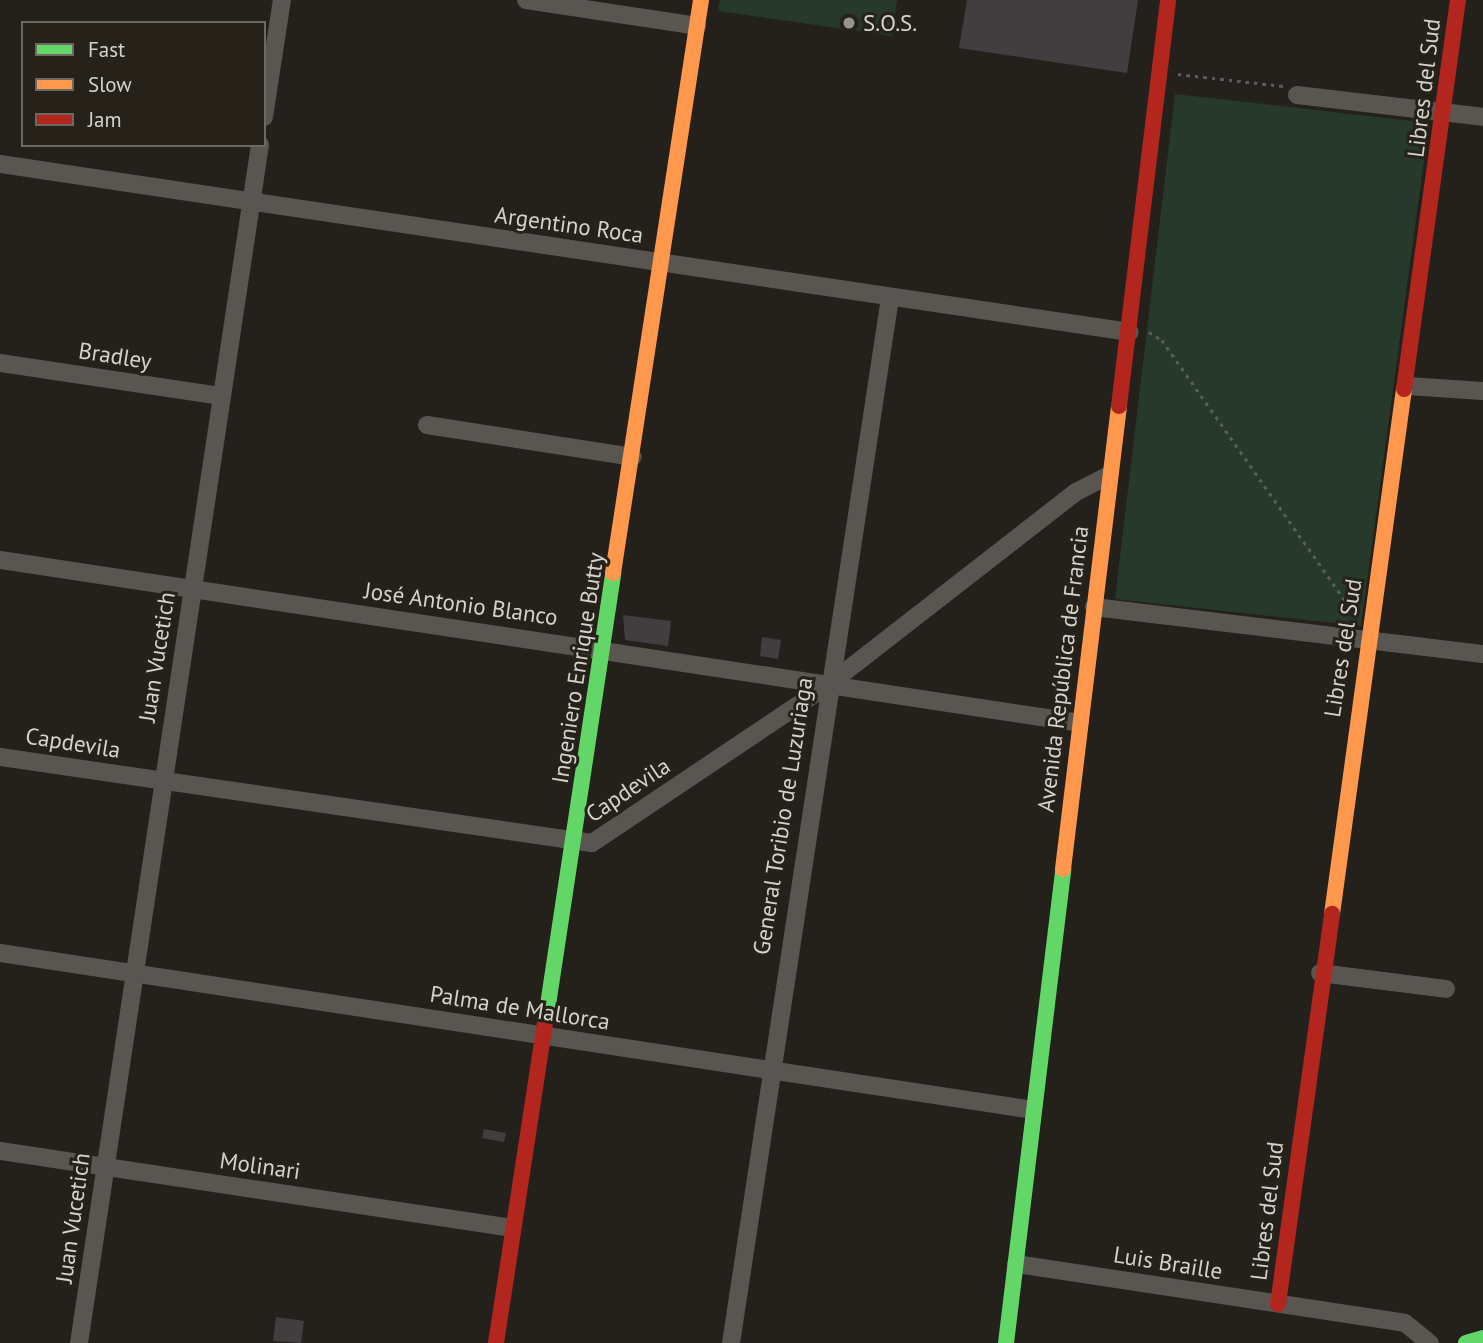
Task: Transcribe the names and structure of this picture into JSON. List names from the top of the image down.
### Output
{
  "streets": {
    "street": [
      "Libres del Sud",
      "Argentino Roca",
      "Bradley",
      "José Antonio Blanco",
      "Juan Vucetich",
      "Ingeniero Enrique Butty",
      "Avenida República de Francia",
      "Capdevila",
      "General Toribio de Luzuriaga",
      "Palma de Mallorca",
      "Molinari",
      "Luis Braille"
    ]
  },
  "crossings": [
    ["Libres del Sud", "Luis Braille"],
    ["Argentino Roca", "Juan Vucetich"],
    ["Argentino Roca", "Ingeniero Enrique Butty"],
    ["Argentino Roca", "Avenida República de Francia"],
    ["Argentino Roca", "General Toribio de Luzuriaga"],
    ["Bradley", "Juan Vucetich"],
    ["José Antonio Blanco", "Juan Vucetich"],
    ["José Antonio Blanco", "Ingeniero Enrique Butty"],
    ["José Antonio Blanco", "Avenida República de Francia"],
    ["José Antonio Blanco", "Capdevila"],
    ["José Antonio Blanco", "General Toribio de Luzuriaga"],
    ["Juan Vucetich", "Capdevila"],
    ["Juan Vucetich", "Palma de Mallorca"],
    ["Juan Vucetich", "Molinari"],
    ["Ingeniero Enrique Butty", "Capdevila"],
    ["Ingeniero Enrique Butty", "Palma de Mallorca"],
    ["Ingeniero Enrique Butty", "Molinari"],
    ["Avenida República de Francia", "Capdevila"],
    ["Avenida República de Francia", "Palma de Mallorca"],
    ["Avenida República de Francia", "Luis Braille"],
    ["Capdevila", "General Toribio de Luzuriaga"],
    ["General Toribio de Luzuriaga", "Palma de Mallorca"]
  ],
  "places": ["S.O.S."],
  "legend": ["Fast", "Slow", "Jam"]
}
